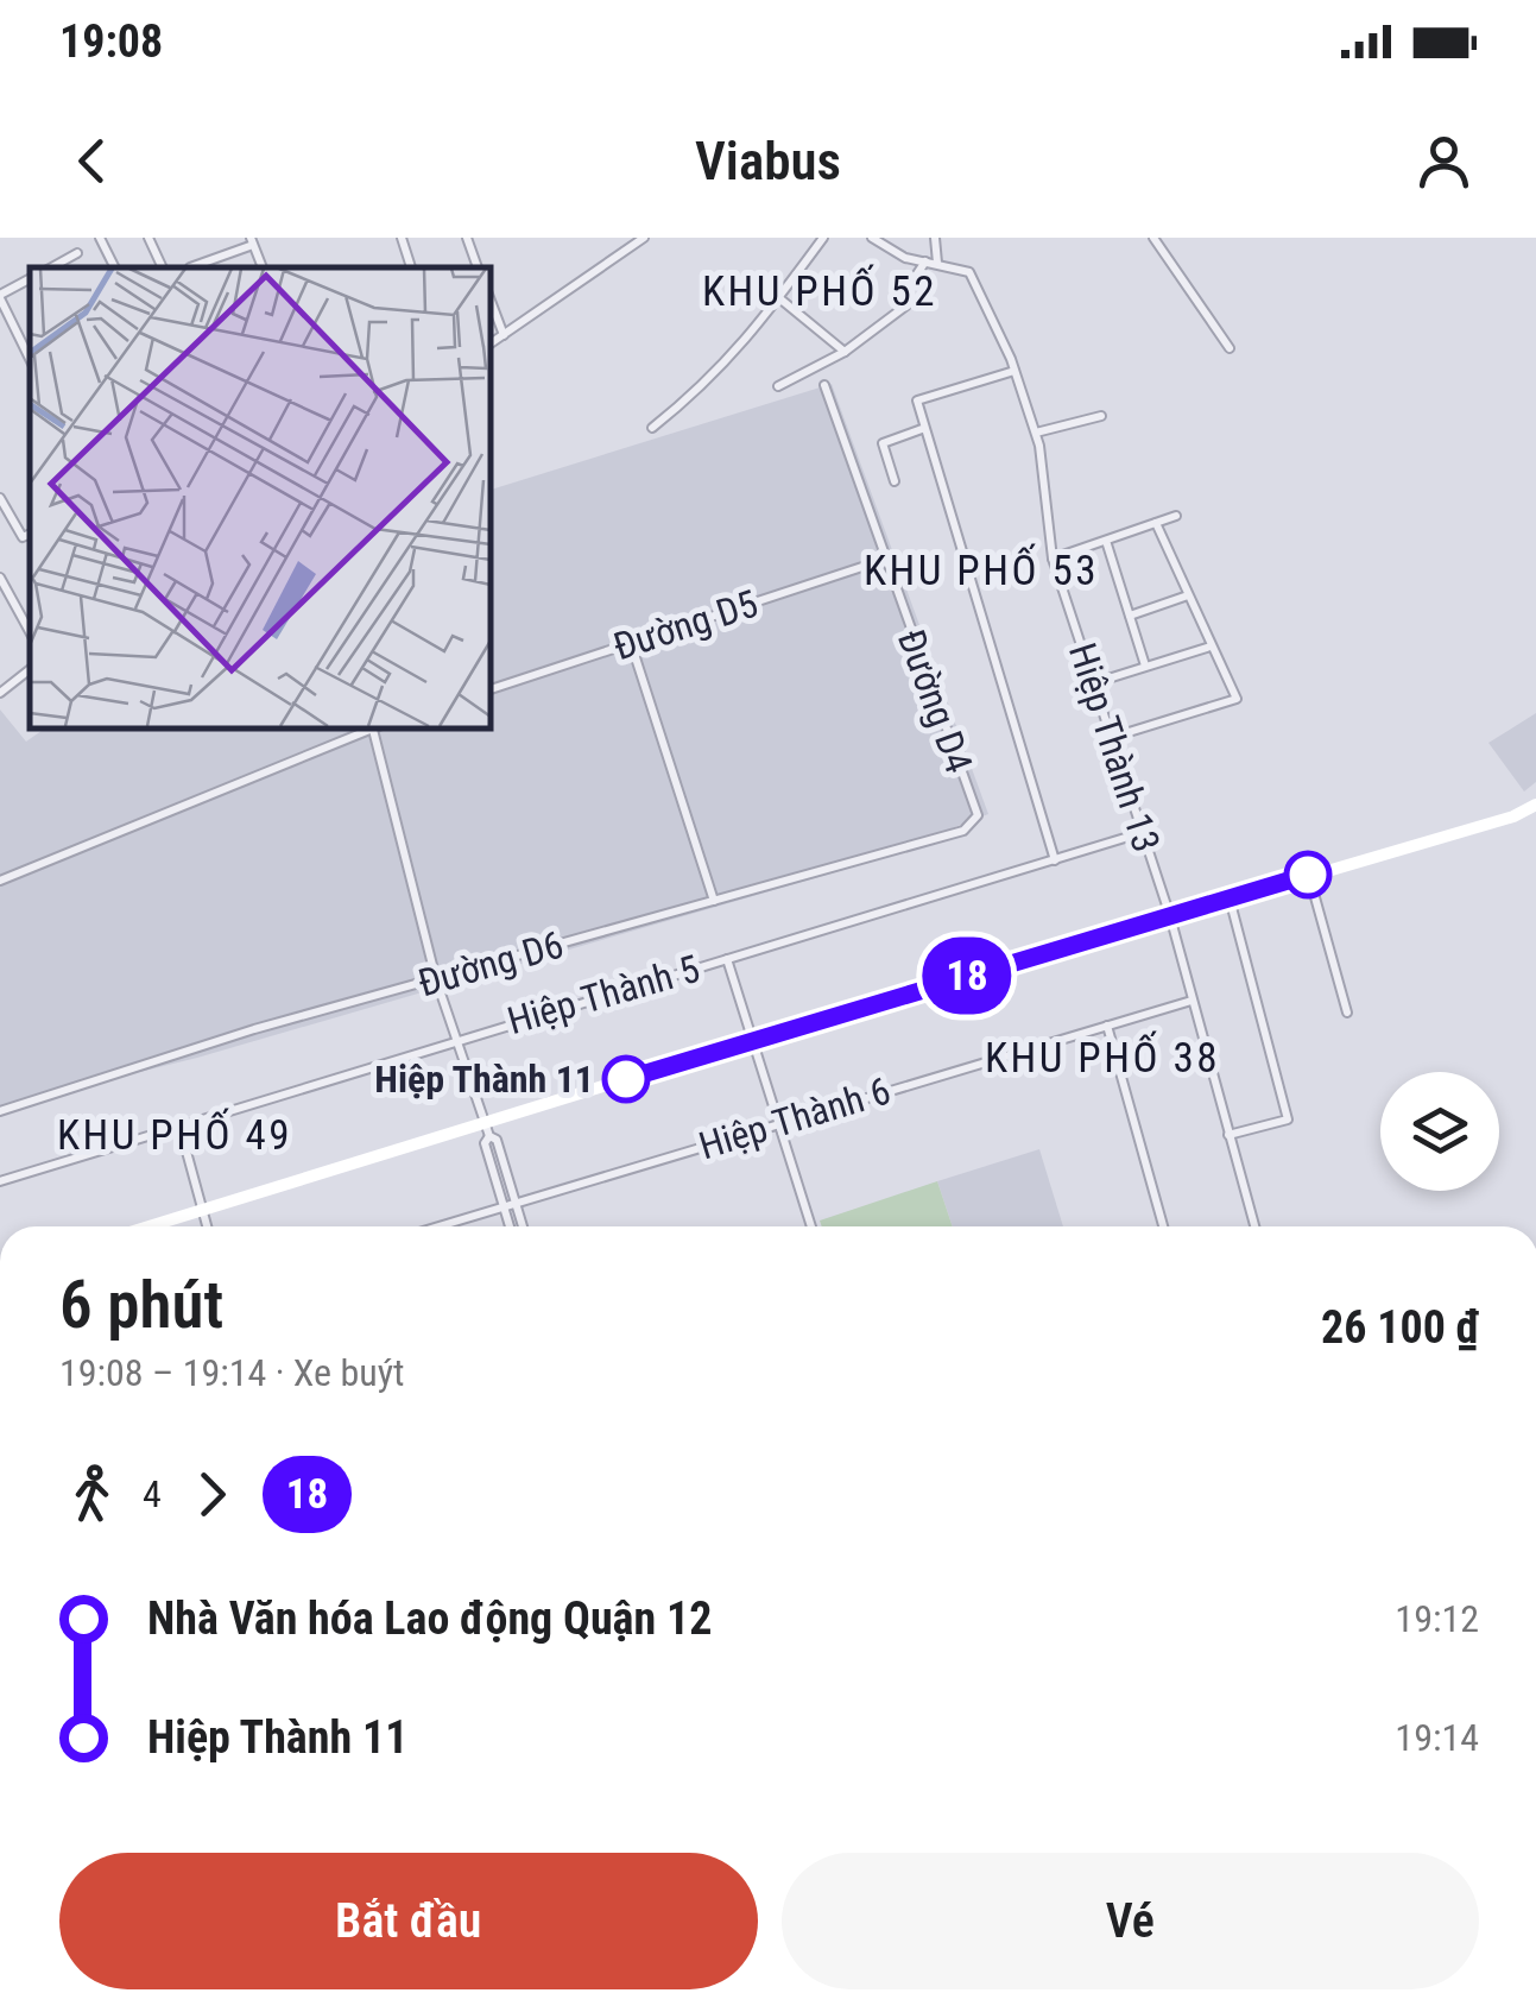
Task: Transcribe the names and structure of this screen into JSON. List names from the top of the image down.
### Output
{
  "streets": {
    "street": [
      "Đường D5",
      "Đường D4",
      "Hiệp Thành 13",
      "Đường D6",
      "Hiệp Thành 5",
      "Hiệp Thành 6"
    ]
  },
  "crossings": [
    ["Đường D5", "Đường D4"],
    ["Đường D4", "Đường D6"],
    ["Hiệp Thành 13", "Hiệp Thành 5"],
    ["Hiệp Thành 13", "Hiệp Thành 6"]
  ],
  "districts": [
    "KHU PHỐ 52",
    "KHU PHỐ 53",
    "KHU PHỐ 38",
    "KHU PHỐ 49"
  ],
  "places": ["Hiệp Thành 11"],
  "lines": ["bus line 18"],
  "page": {
    "status": "19:08",
    "header": "Viabus",
    "on_map": "18",
    "heading": ["6 phút", "19:08 – 19:14 · Xe buýt", "26 100 ₫"],
    "legs": ["4", "18"],
    "list": [
      {
        "name": "Nhà Văn hóa Lao động Quận 12",
        "value": "19:12"
      },
      {
        "name": "Hiệp Thành 11",
        "value": "19:14"
      }
    ],
    "buttons": ["Bắt đầu", "Vé"]
  }
}
